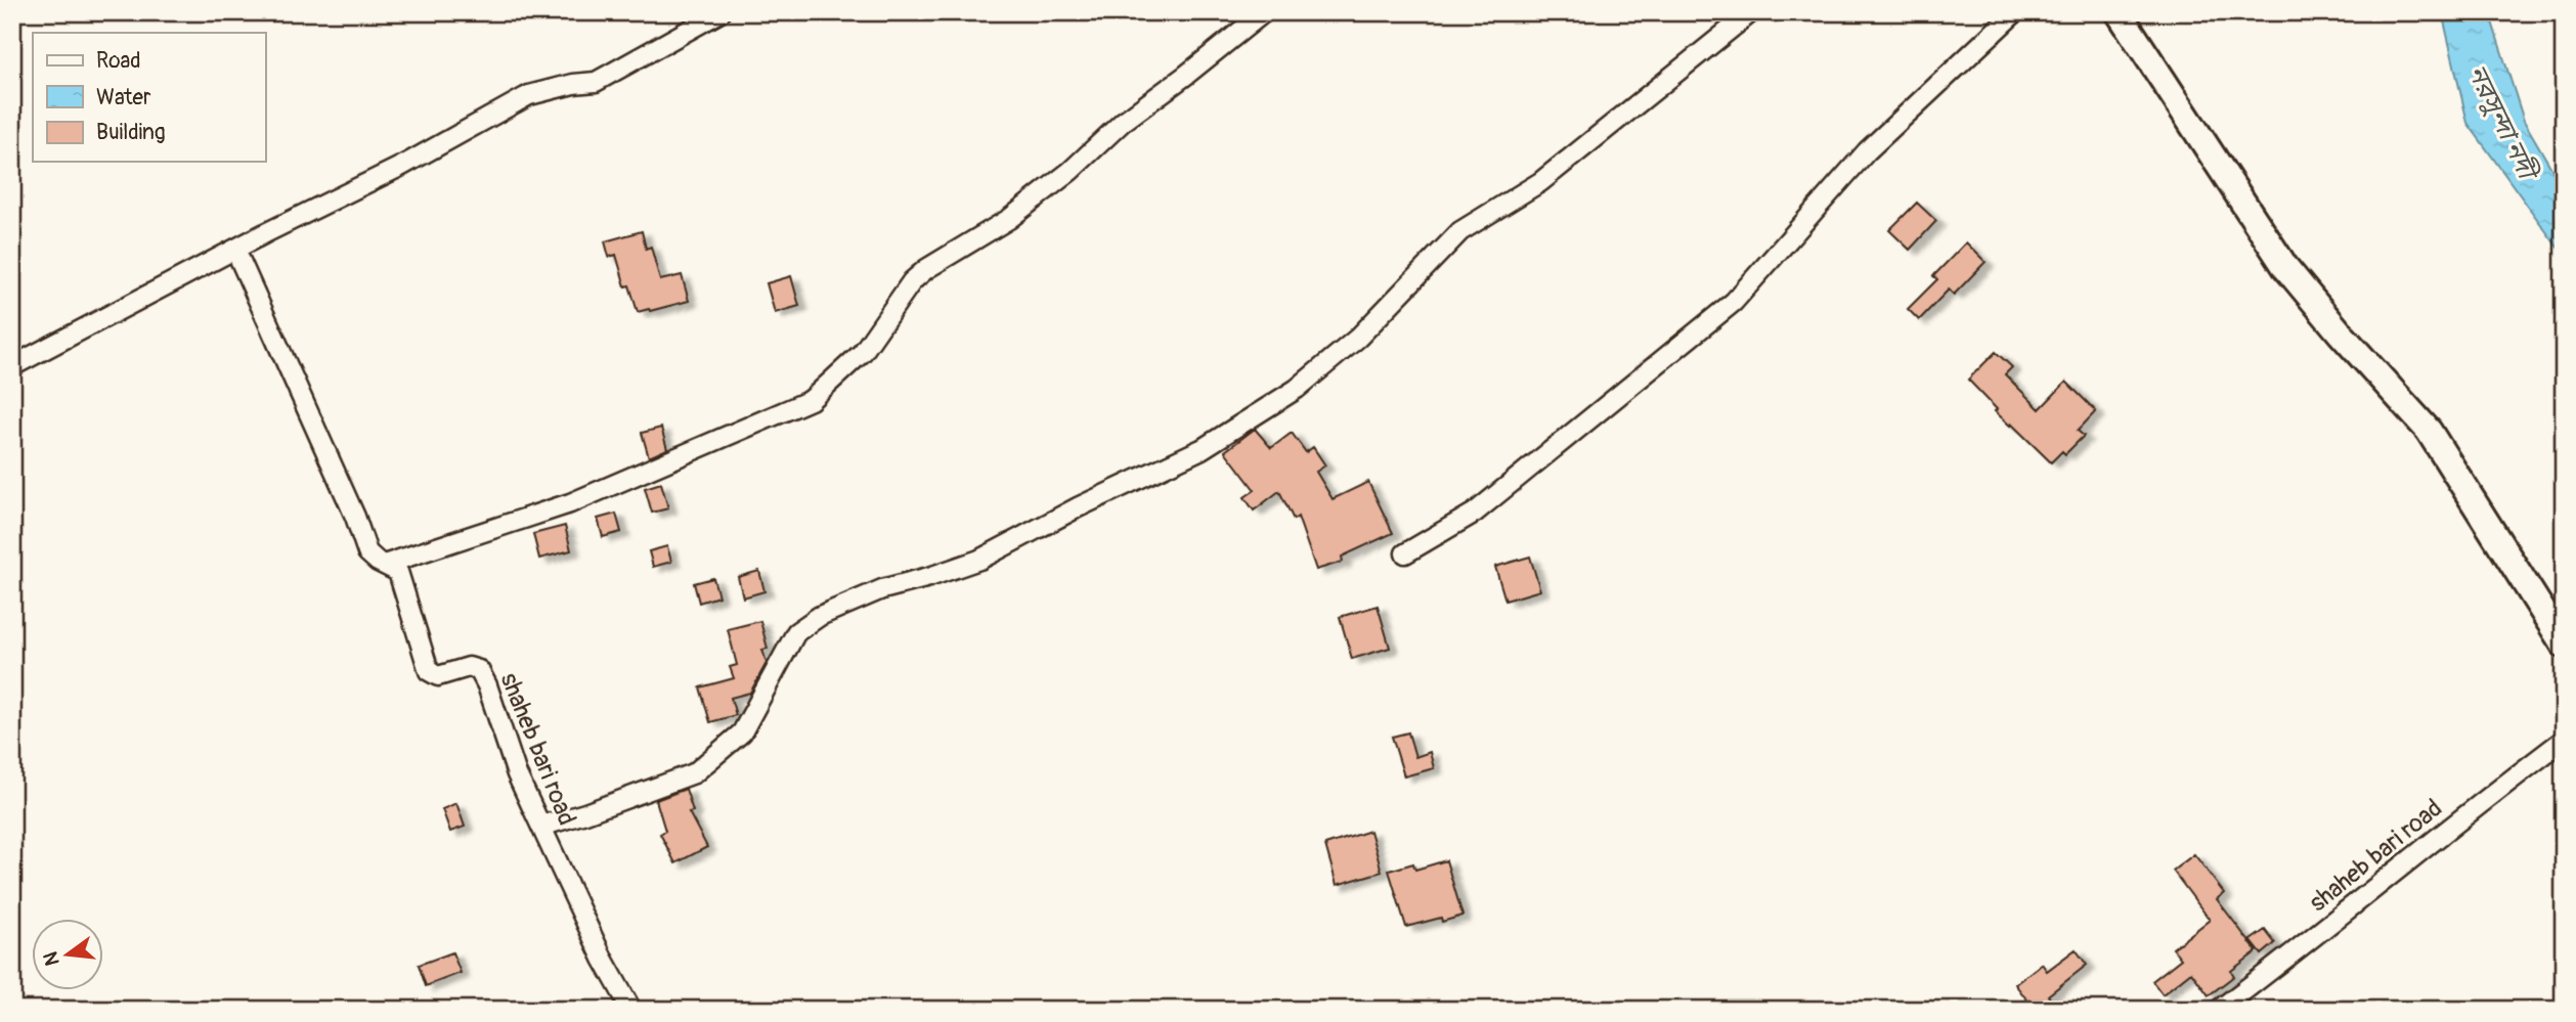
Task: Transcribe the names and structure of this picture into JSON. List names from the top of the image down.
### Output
{
  "streets": {
    "street": ["shaheb bari road"]
  },
  "water": ["নরসুন্দা নদী"],
  "legend": ["Road", "Water", "Building"],
  "north": "left"
}
